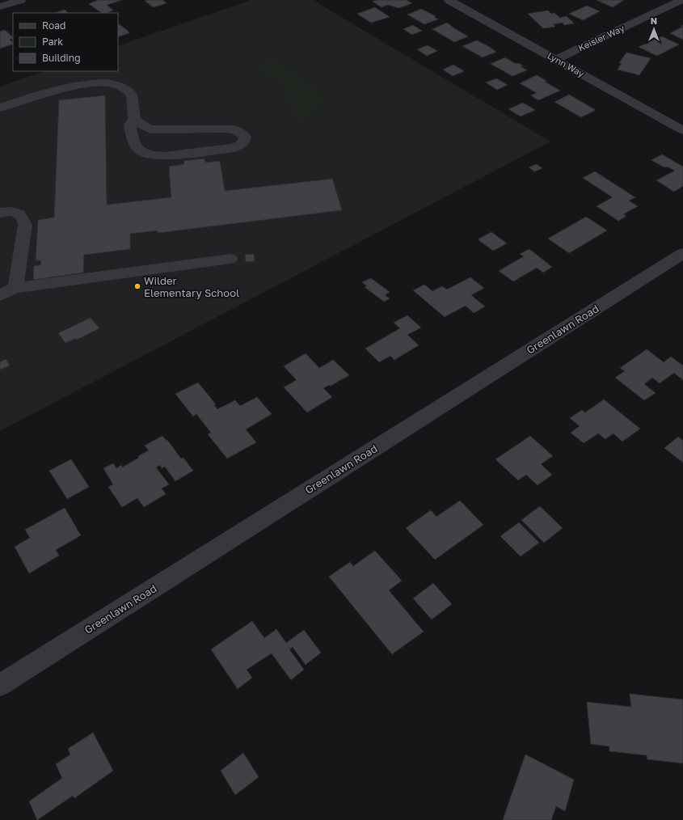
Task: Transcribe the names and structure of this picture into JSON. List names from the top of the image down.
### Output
{
  "streets": {
    "street": ["Keisler Way", "Lynn Way", "Greenlawn Road"]
  },
  "crossings": [
    ["Keisler Way", "Lynn Way"]
  ],
  "places": ["Wilder Elementary School"],
  "legend": ["Road", "Park", "Building"],
  "north": "top"
}
